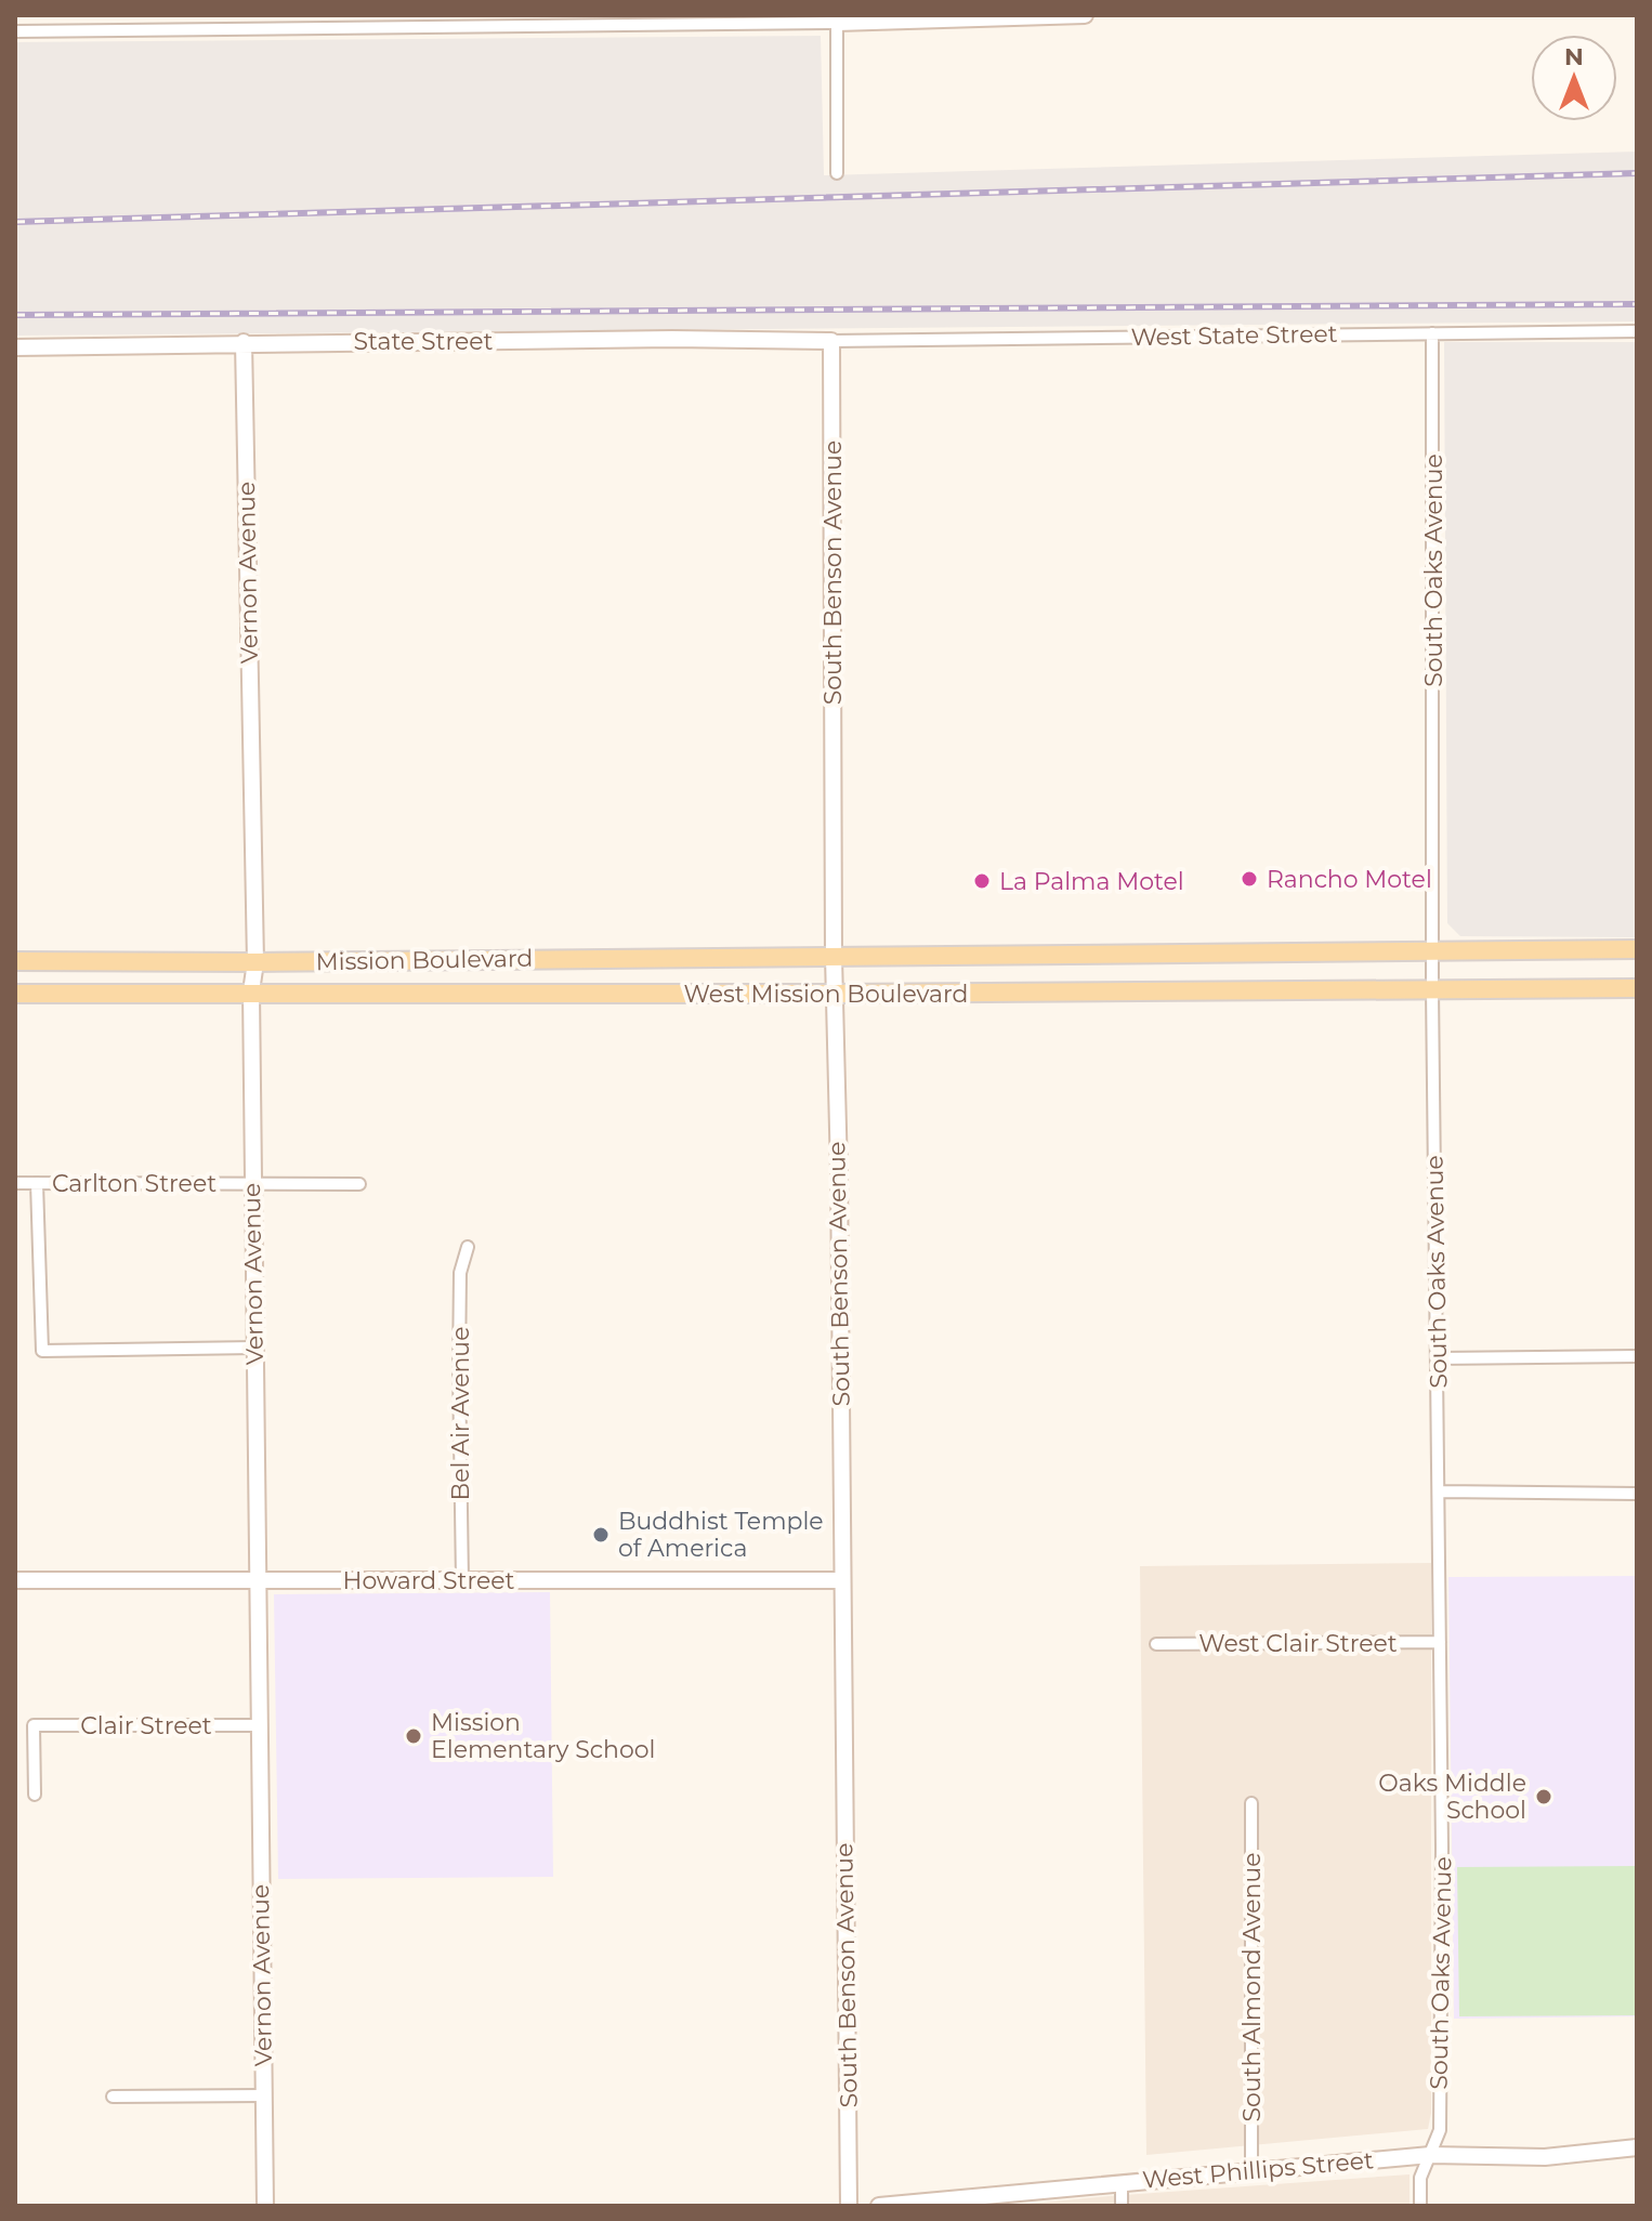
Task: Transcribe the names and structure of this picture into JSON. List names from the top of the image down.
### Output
{
  "streets": {
    "main road": ["Mission Boulevard", "West Mission Boulevard"],
    "street": [
      "West State Street",
      "State Street",
      "South Oaks Avenue",
      "Vernon Avenue",
      "South Benson Avenue",
      "Carlton Street",
      "Bel Air Avenue",
      "Howard Street",
      "West Clair Street",
      "Clair Street",
      "South Almond Avenue",
      "West Phillips Street"
    ]
  },
  "crossings": [
    ["West State Street", "State Street"],
    ["West State Street", "South Oaks Avenue"],
    ["West State Street", "South Benson Avenue"],
    ["State Street", "Vernon Avenue"],
    ["State Street", "South Benson Avenue"],
    ["South Oaks Avenue", "West Mission Boulevard"],
    ["South Oaks Avenue", "West Clair Street"],
    ["South Oaks Avenue", "West Phillips Street"],
    ["Vernon Avenue", "Mission Boulevard"],
    ["Vernon Avenue", "West Mission Boulevard"],
    ["Vernon Avenue", "Carlton Street"],
    ["Vernon Avenue", "Howard Street"],
    ["Vernon Avenue", "Clair Street"],
    ["South Benson Avenue", "Mission Boulevard"],
    ["South Benson Avenue", "West Mission Boulevard"],
    ["South Benson Avenue", "Howard Street"],
    ["Mission Boulevard", "West Mission Boulevard"],
    ["Bel Air Avenue", "Howard Street"],
    ["South Almond Avenue", "West Phillips Street"]
  ],
  "places": [
    "Rancho Motel",
    "La Palma Motel",
    "Buddhist Temple of America",
    "Mission Elementary School",
    "Oaks Middle School"
  ],
  "north": "top"
}
